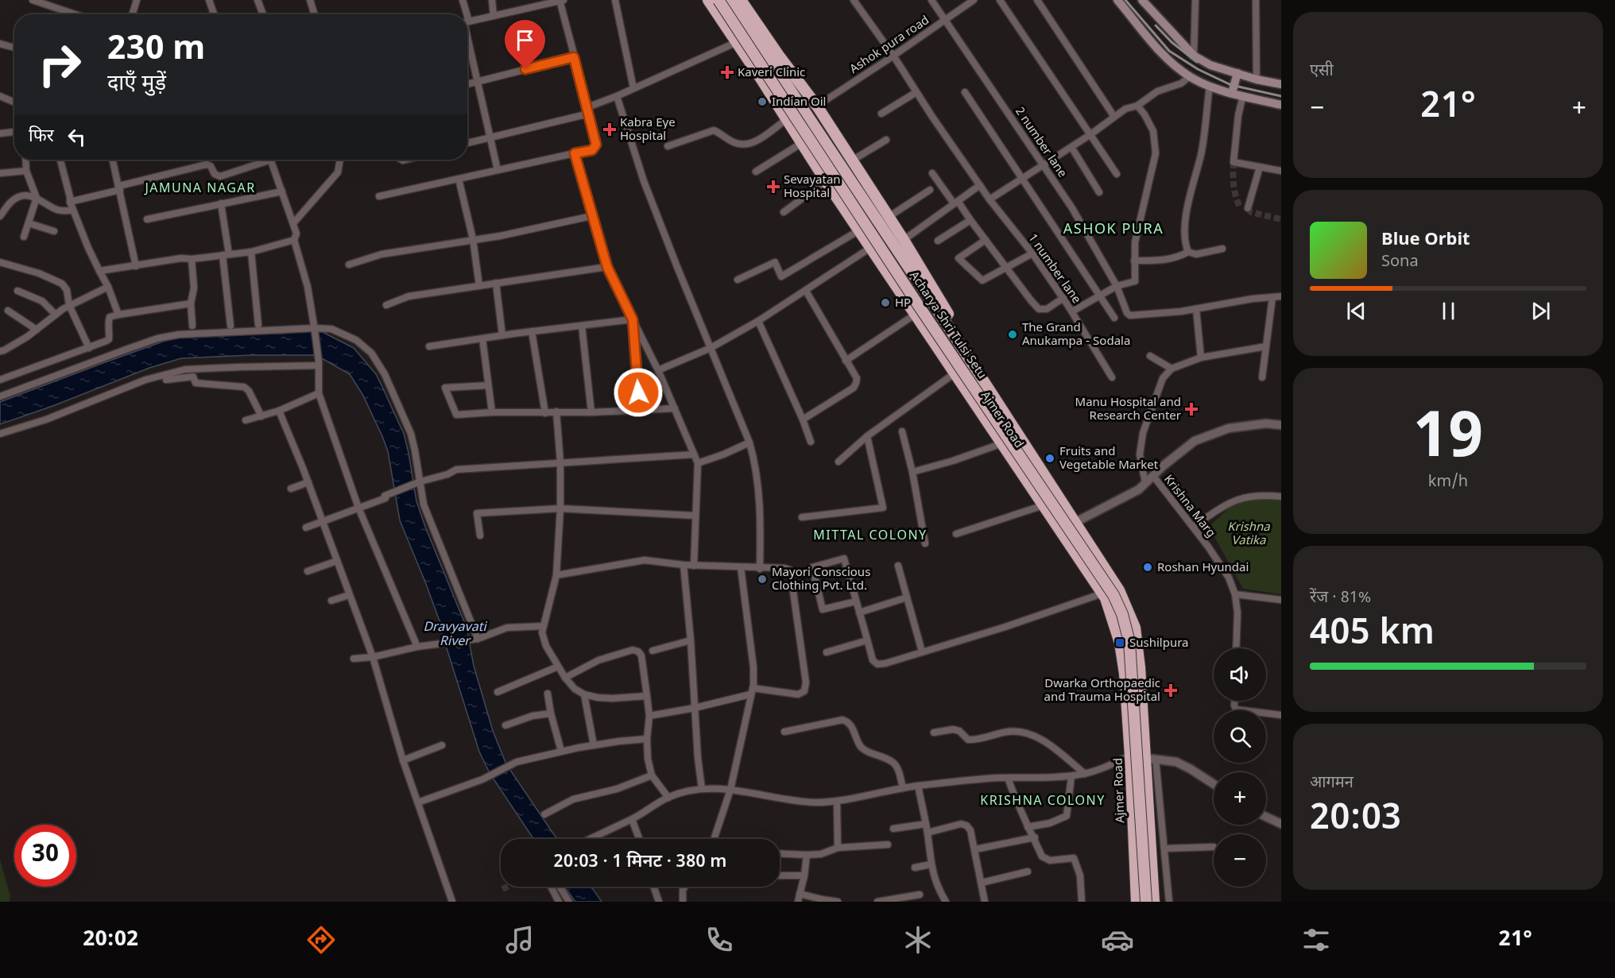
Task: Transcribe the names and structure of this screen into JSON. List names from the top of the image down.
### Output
{
  "streets": {
    "highway": ["Acharya Shri Tulsi Setu", "Ajmer Road"],
    "street": [
      "Ashok pura road",
      "2 number lane",
      "1 number lane",
      "Krishna Marg"
    ]
  },
  "crossings": [
    ["Ashok pura road", "2 number lane"],
    ["Ashok pura road", "Ajmer Road"],
    ["Acharya Shri Tulsi Setu", "Ajmer Road"]
  ],
  "districts": [
    "JAMUNA NAGAR",
    "ASHOK PURA",
    "MITTAL COLONY",
    "KRISHNA COLONY"
  ],
  "water": ["Dravyavati River"],
  "parks": ["Krishna Vatika"],
  "places": {
    "health": [
      "Kaveri Clinic",
      "Kabra Eye Hospital",
      "Sevayatan Hospital",
      "Manu Hospital and Research Center",
      "Dwarka Orthopaedic and Trauma Hospital"
    ],
    "other": [
      "Indian Oil",
      "HP",
      "The Grand Anukampa - Sodala",
      "Fruits and Vegetable Market",
      "Roshan Hyundai",
      "Mayori Conscious Clothing Pvt. Ltd."
    ],
    "transit": ["Sushilpura"]
  },
  "page": {
    "tile": [
      "एसी",
      ["19", "km/h"],
      ["रेंज · 81%", "405 km"],
      ["आगमन", "20:03"]
    ],
    "turn": ["230 m", "दाएँ मुड़ें"],
    "heat": ["−", "21°", "+"],
    "then": "फिर",
    "song": ["Blue Orbit", "Sona"],
    "map_buttons": ["+", "−"],
    "limit": "30",
    "trip": "20:03 · 1 मिनट · 380 m",
    "tabs": ["20:02", "21°"]
  }
}
